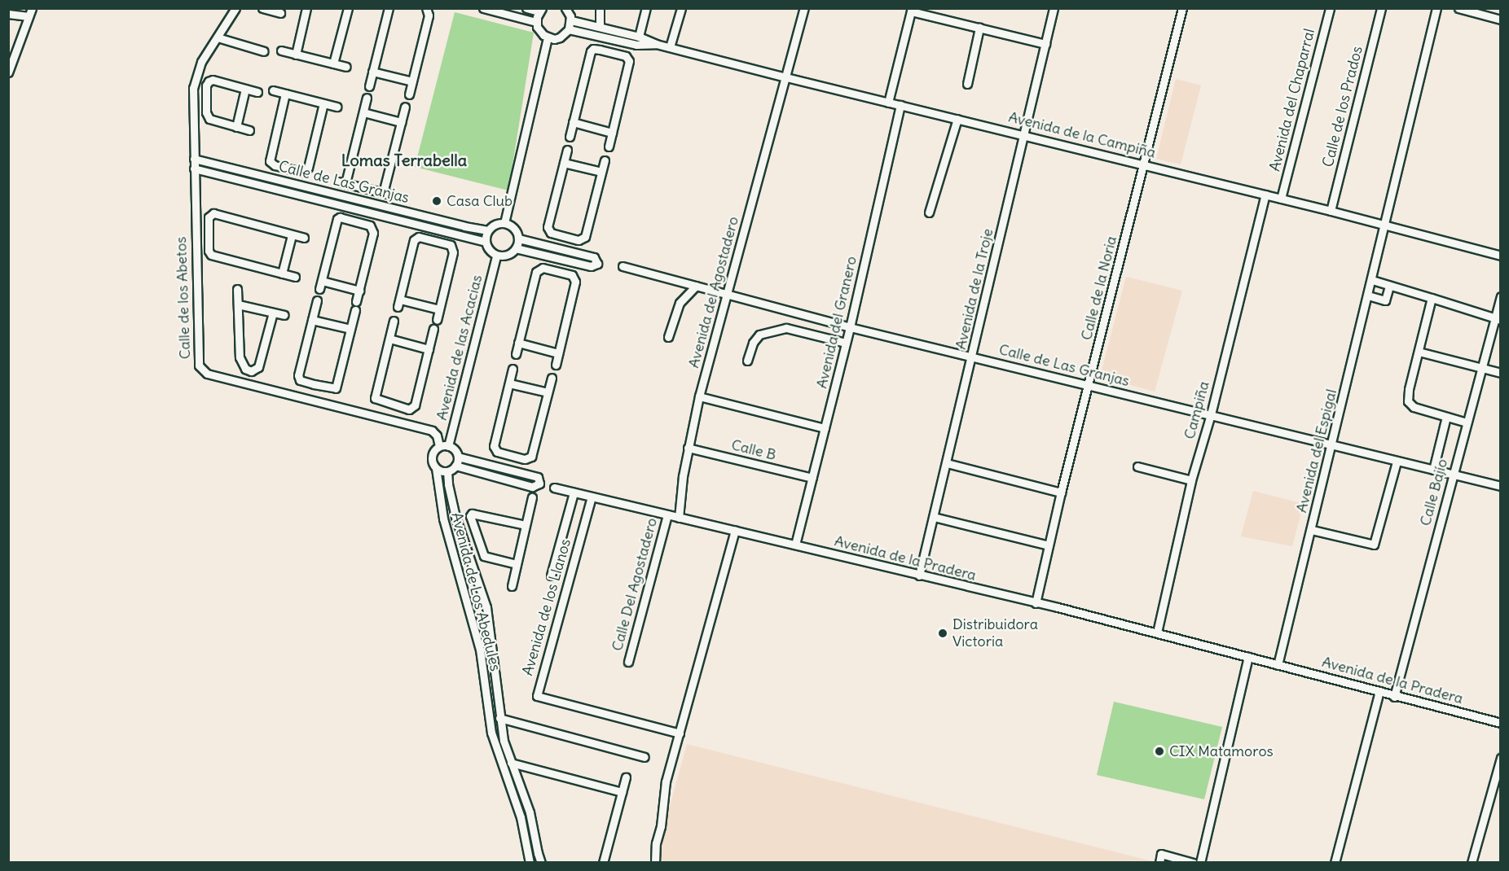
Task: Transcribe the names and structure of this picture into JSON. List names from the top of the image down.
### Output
{
  "streets": {
    "street": [
      "Avenida del Chaparral",
      "Calle de los Prados",
      "Avenida de la Campiña",
      "Calle de Las Granjas",
      "Calle de la Noria",
      "Avenida de la Troje",
      "Avenida del Agostadero",
      "Calle de los Abetos",
      "Avenida del Granero",
      "Avenida de las Acacias",
      "Campiña",
      "Calle B",
      "Avenida del Espigal",
      "Calle Bajío",
      "Avenida de la Pradera",
      "Calle Del Agostadero",
      "Avenida de Los Abedules",
      "Avenida de los Llanos"
    ]
  },
  "crossings": [
    ["Avenida del Chaparral", "Avenida de la Campiña"],
    ["Calle de los Prados", "Avenida de la Campiña"],
    ["Avenida de la Campiña", "Calle de la Noria"],
    ["Avenida de la Campiña", "Avenida de la Troje"],
    ["Avenida de la Campiña", "Avenida del Agostadero"],
    ["Avenida de la Campiña", "Avenida del Granero"],
    ["Avenida de la Campiña", "Campiña"],
    ["Avenida de la Campiña", "Avenida del Espigal"],
    ["Calle de Las Granjas", "Calle de la Noria"],
    ["Calle de Las Granjas", "Avenida de la Troje"],
    ["Calle de Las Granjas", "Avenida del Agostadero"],
    ["Calle de Las Granjas", "Calle de los Abetos"],
    ["Calle de Las Granjas", "Avenida del Granero"],
    ["Calle de Las Granjas", "Avenida de las Acacias"],
    ["Calle de Las Granjas", "Campiña"],
    ["Calle de Las Granjas", "Avenida del Espigal"],
    ["Calle de Las Granjas", "Calle Bajío"],
    ["Calle de la Noria", "Avenida de la Pradera"],
    ["Avenida de la Troje", "Avenida de la Pradera"],
    ["Avenida del Agostadero", "Calle B"],
    ["Avenida del Agostadero", "Avenida de la Pradera"],
    ["Calle de los Abetos", "Avenida de las Acacias"],
    ["Calle de los Abetos", "Avenida de Los Abedules"],
    ["Avenida del Granero", "Calle B"],
    ["Avenida del Granero", "Avenida de la Pradera"],
    ["Avenida de las Acacias", "Avenida de Los Abedules"],
    ["Campiña", "Avenida de la Pradera"],
    ["Avenida del Espigal", "Avenida de la Pradera"],
    ["Calle Bajío", "Avenida de la Pradera"],
    ["Avenida de la Pradera", "Calle Del Agostadero"],
    ["Avenida de la Pradera", "Avenida de los Llanos"]
  ],
  "districts": ["Lomas Terrabella"],
  "places": ["Casa Club", "Distribuidora Victoria", "CIX Matamoros"]
}
